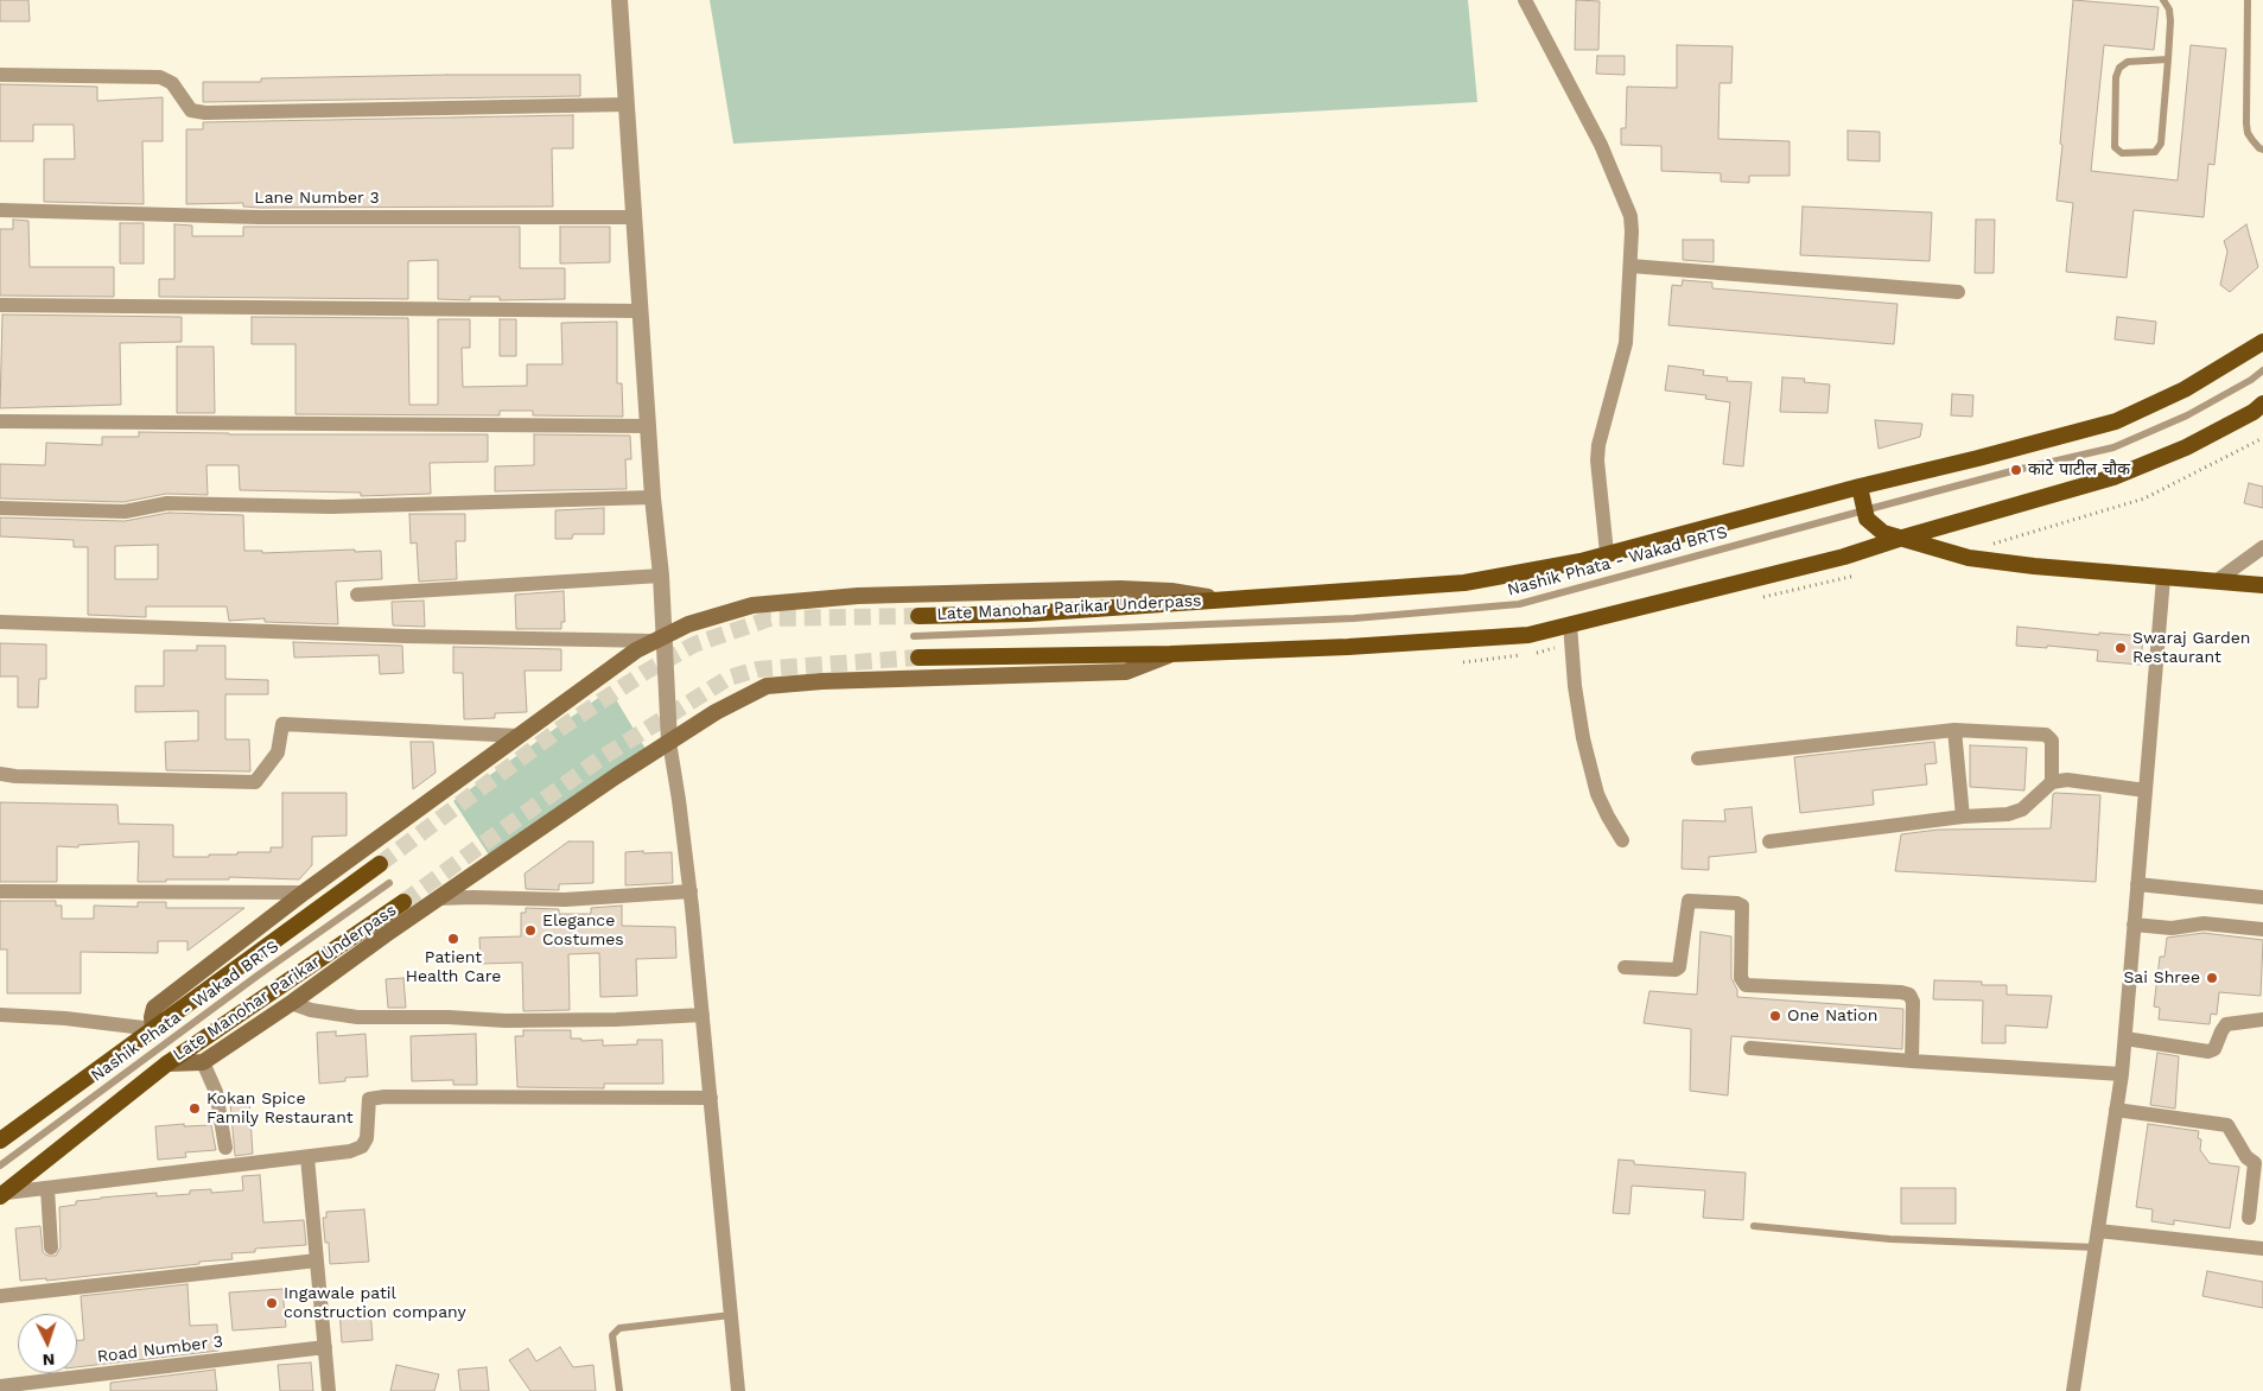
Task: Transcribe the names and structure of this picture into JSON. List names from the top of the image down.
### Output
{
  "streets": {
    "main road": ["Late Manohar Parikar Underpass"],
    "street": ["Lane Number 3", "Road Number 3"],
    "lane": ["Nashik Phata - Wakad BRTS"]
  },
  "places": [
    "काटे पाटील चौक",
    "Swaraj Garden Restaurant",
    "Elegance Costumes",
    "Patient Health Care",
    "Sai Shree",
    "One Nation",
    "Kokan Spice Family Restaurant",
    "Ingawale patil construction company"
  ],
  "north": "bottom"
}
